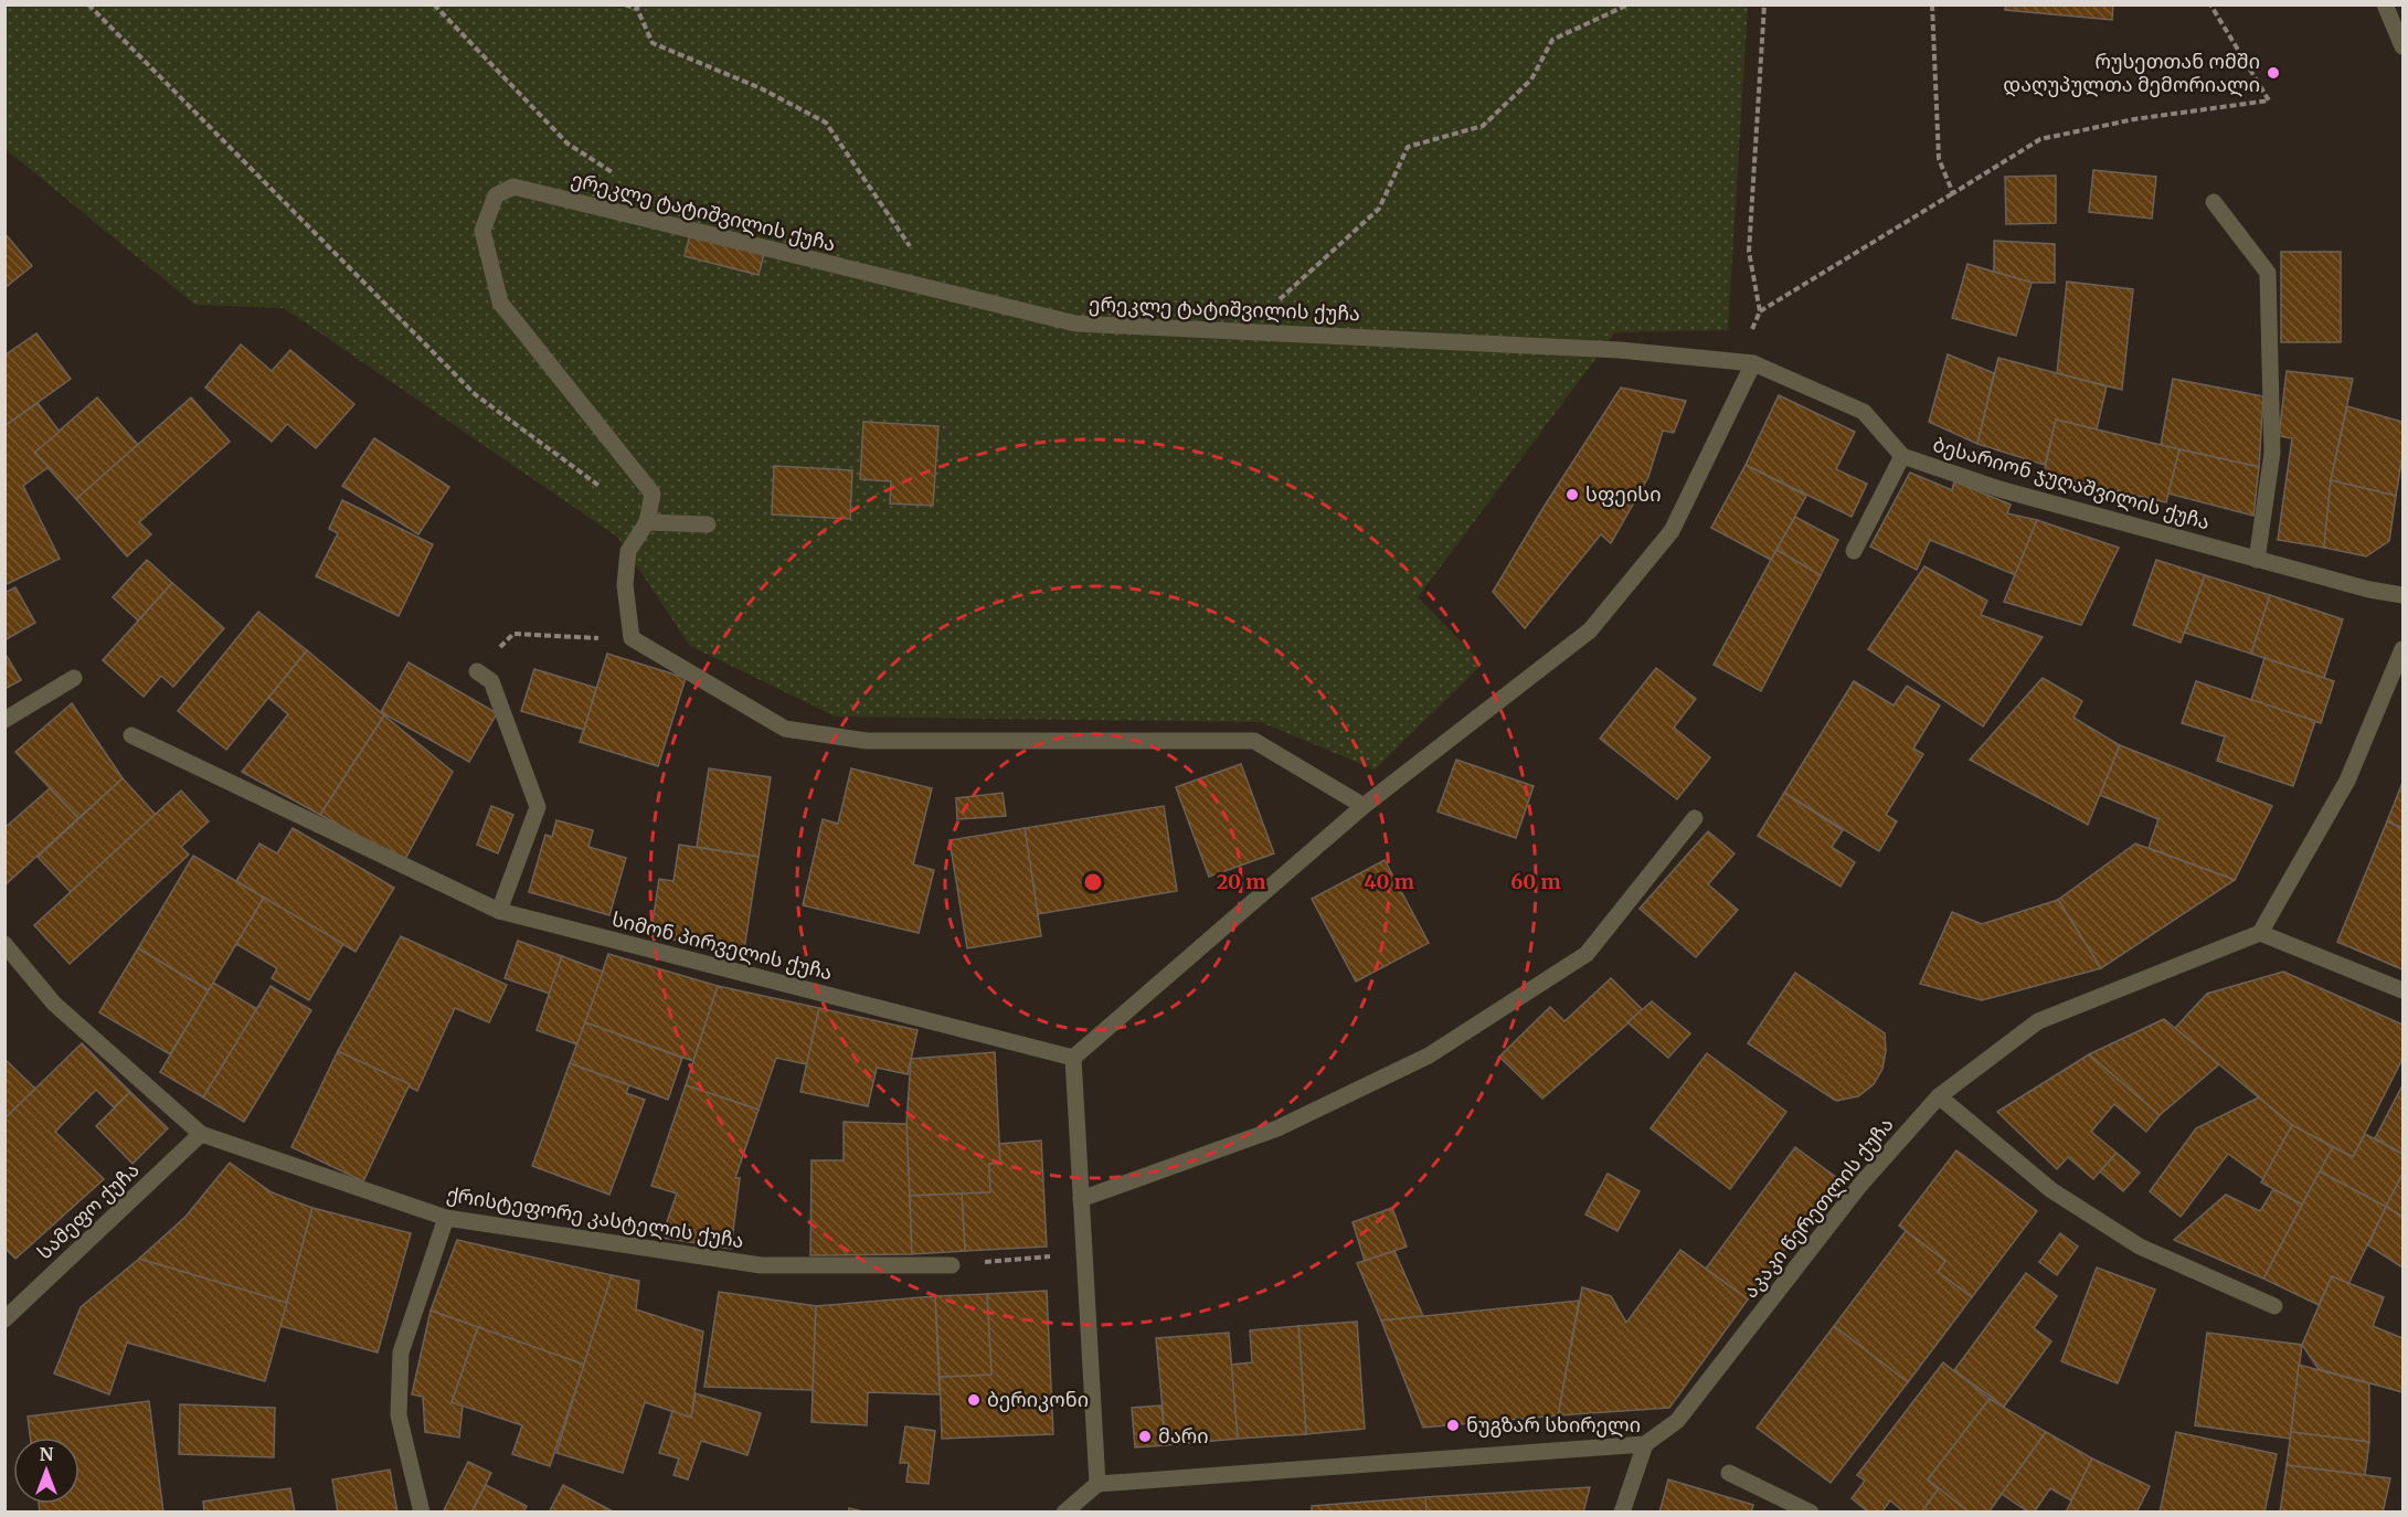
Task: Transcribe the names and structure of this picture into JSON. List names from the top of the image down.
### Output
{
  "streets": {
    "street": [
      "ერეკლე ტატიშვილის ქუჩა",
      "ბესარიონ ჯუღაშვილის ქუჩა",
      "სიმონ პირველის ქუჩა",
      "აკაკი წერეთლის ქუჩა",
      "სამეფო ქუჩა",
      "ქრისტეფორე კასტელის ქუჩა"
    ]
  },
  "crossings": [
    ["ერეკლე ტატიშვილის ქუჩა", "ბესარიონ ჯუღაშვილის ქუჩა"],
    ["სამეფო ქუჩა", "ქრისტეფორე კასტელის ქუჩა"]
  ],
  "places": [
    "რუსეთთან ომში დაღუპულთა მემორიალი",
    "სფეისი",
    "ბერიკონი",
    "ნუგზარ სხირელი",
    "მარი"
  ],
  "north": "top",
  "rings": ["20 m", "40 m", "60 m"]
}
